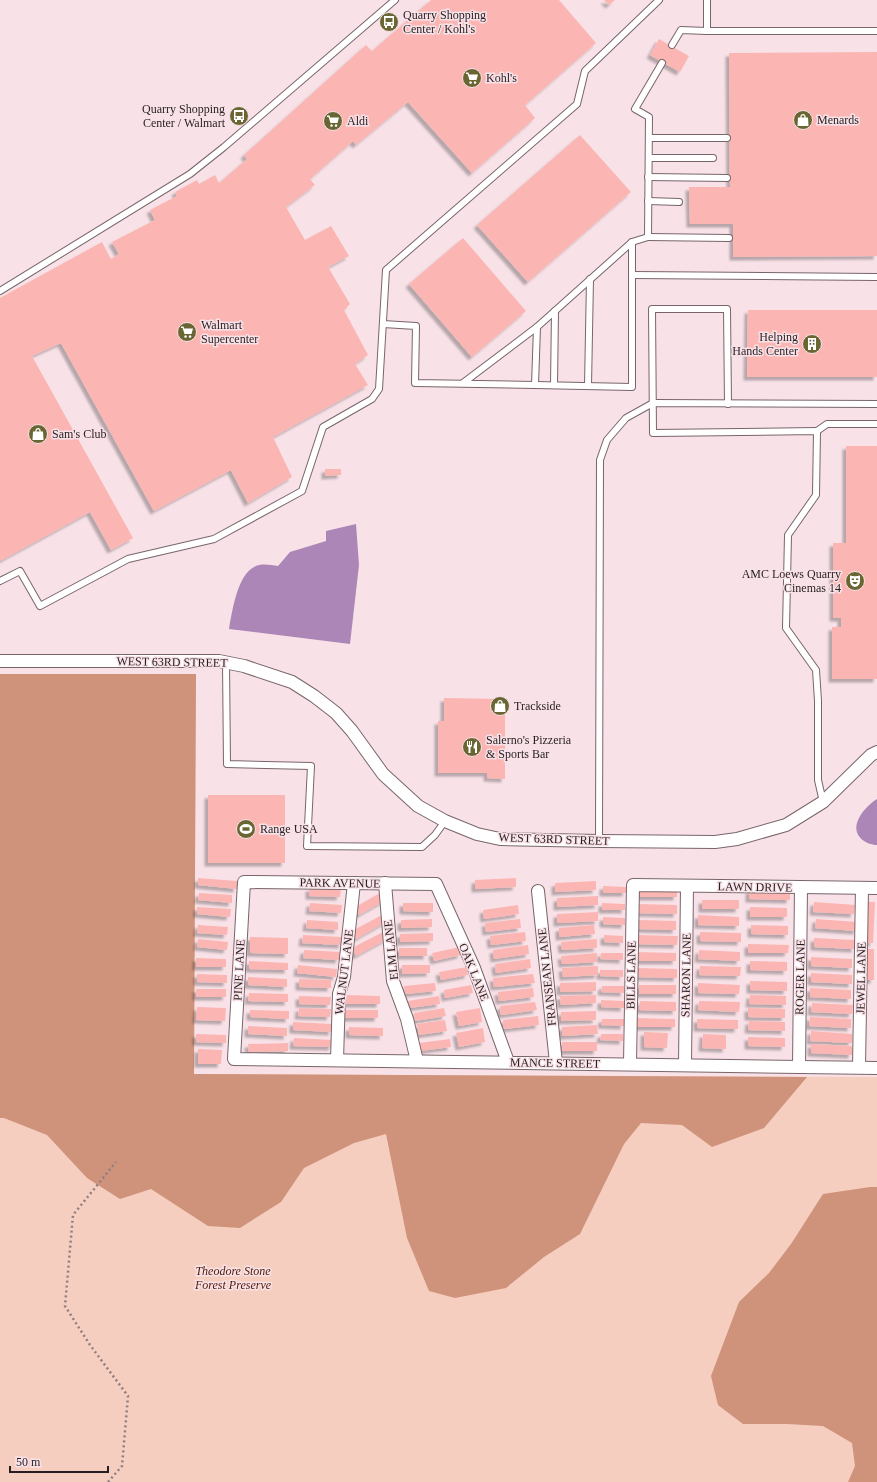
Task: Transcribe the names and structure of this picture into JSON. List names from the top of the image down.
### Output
{
  "streets": {
    "street": [
      "WEST 63RD STREET",
      "PARK AVENUE",
      "LAWN DRIVE",
      "ELM LANE",
      "PINE LANE",
      "WALNUT LANE",
      "OAK LANE",
      "BILLS LANE",
      "SHARON LANE",
      "FRANSEAN LANE",
      "ROGER LANE",
      "JEWEL LANE",
      "MANCE STREET"
    ]
  },
  "crossings": [
    ["PARK AVENUE", "ELM LANE"],
    ["PARK AVENUE", "PINE LANE"],
    ["PARK AVENUE", "WALNUT LANE"],
    ["PARK AVENUE", "OAK LANE"],
    ["LAWN DRIVE", "BILLS LANE"],
    ["LAWN DRIVE", "SHARON LANE"],
    ["LAWN DRIVE", "ROGER LANE"],
    ["LAWN DRIVE", "JEWEL LANE"],
    ["ELM LANE", "MANCE STREET"],
    ["PINE LANE", "MANCE STREET"],
    ["WALNUT LANE", "MANCE STREET"],
    ["OAK LANE", "MANCE STREET"],
    ["BILLS LANE", "MANCE STREET"],
    ["SHARON LANE", "MANCE STREET"],
    ["FRANSEAN LANE", "MANCE STREET"],
    ["ROGER LANE", "MANCE STREET"],
    ["JEWEL LANE", "MANCE STREET"]
  ],
  "parks": ["Theodore Stone Forest Preserve"],
  "places": {
    "bus stop": ["Quarry Shopping Center / Kohl's", "Quarry Shopping Center / Walmart"],
    "supermarket": ["Kohl's", "Aldi", "Walmart Supercenter"],
    "shop": ["Menards", "Sam's Club", "Trackside"],
    "building": ["Helping Hands Center"],
    "theatre": ["AMC Loews Quarry Cinemas 14"],
    "restaurant": ["Salerno's Pizzeria & Sports Bar"],
    "sports": ["Range USA"]
  },
  "scale_bar": "50 m"
}
